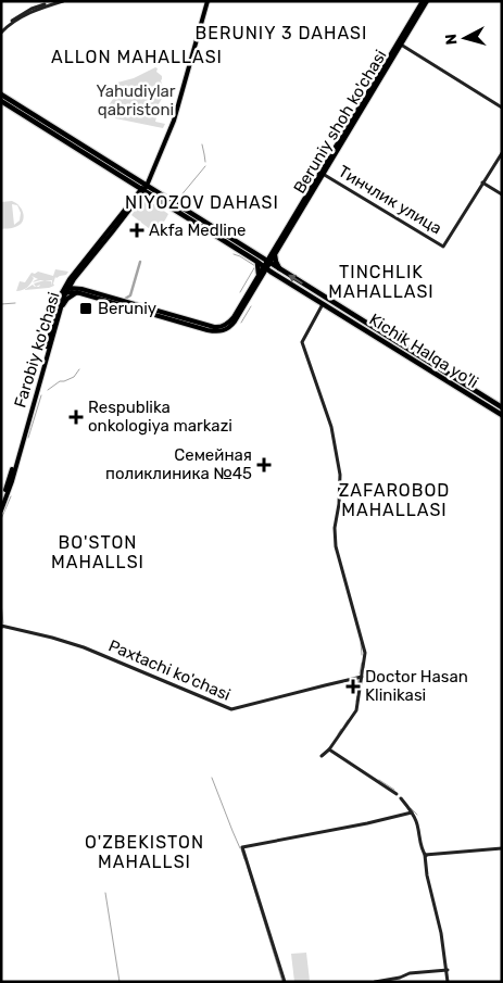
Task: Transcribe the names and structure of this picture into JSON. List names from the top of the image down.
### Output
{
  "streets": {
    "highway": ["Kichik Halqa yo'li"],
    "main road": ["Beruniy shoh ko'chasi", "Farobiy ko'chasi"],
    "street": ["Тинчлик улица", "Paxtachi ko'chasi"]
  },
  "crossings": [
    ["Beruniy shoh ko'chasi", "Тинчлик улица"],
    ["Beruniy shoh ko'chasi", "Farobiy ko'chasi"],
    ["Beruniy shoh ko'chasi", "Kichik Halqa yo'li"],
    ["Farobiy ko'chasi", "Kichik Halqa yo'li"]
  ],
  "districts": [
    "BERUNIY 3 DAHASI",
    "ALLON MAHALLASI",
    "NIYOZOV DAHASI",
    "TINCHLIK MAHALLASI",
    "ZAFAROBOD MAHALLASI",
    "BO'STON MAHALLSI",
    "O'ZBEKISTON MAHALLSI"
  ],
  "parks": ["Yahudiylar qabristoni"],
  "places": {
    "health": [
      "Akfa Medline",
      "Respublika onkologiya markazi",
      "Семейная поликлиника №45",
      "Doctor Hasan Klinikasi"
    ],
    "transit": ["Beruniy"]
  },
  "north": "left"
}
